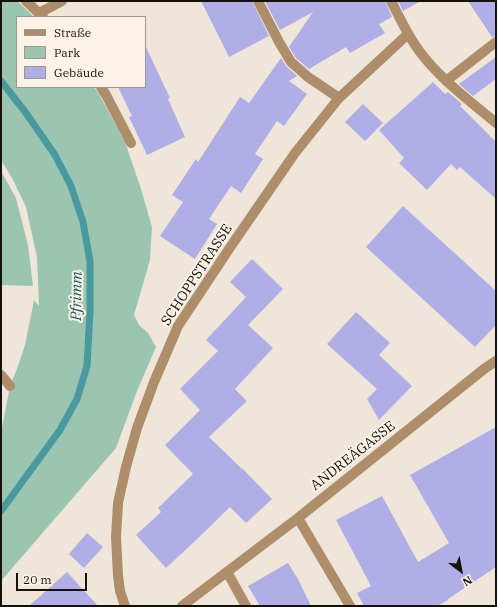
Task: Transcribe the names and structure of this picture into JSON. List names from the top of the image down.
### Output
{
  "streets": {
    "street": ["SCHOPPSTRASSE", "ANDREÄGASSE"]
  },
  "water": ["Pfrimm"],
  "legend": ["Straße", "Park", "Gebäude"],
  "scale_bar": "20 m",
  "north": "bottom right"
}
